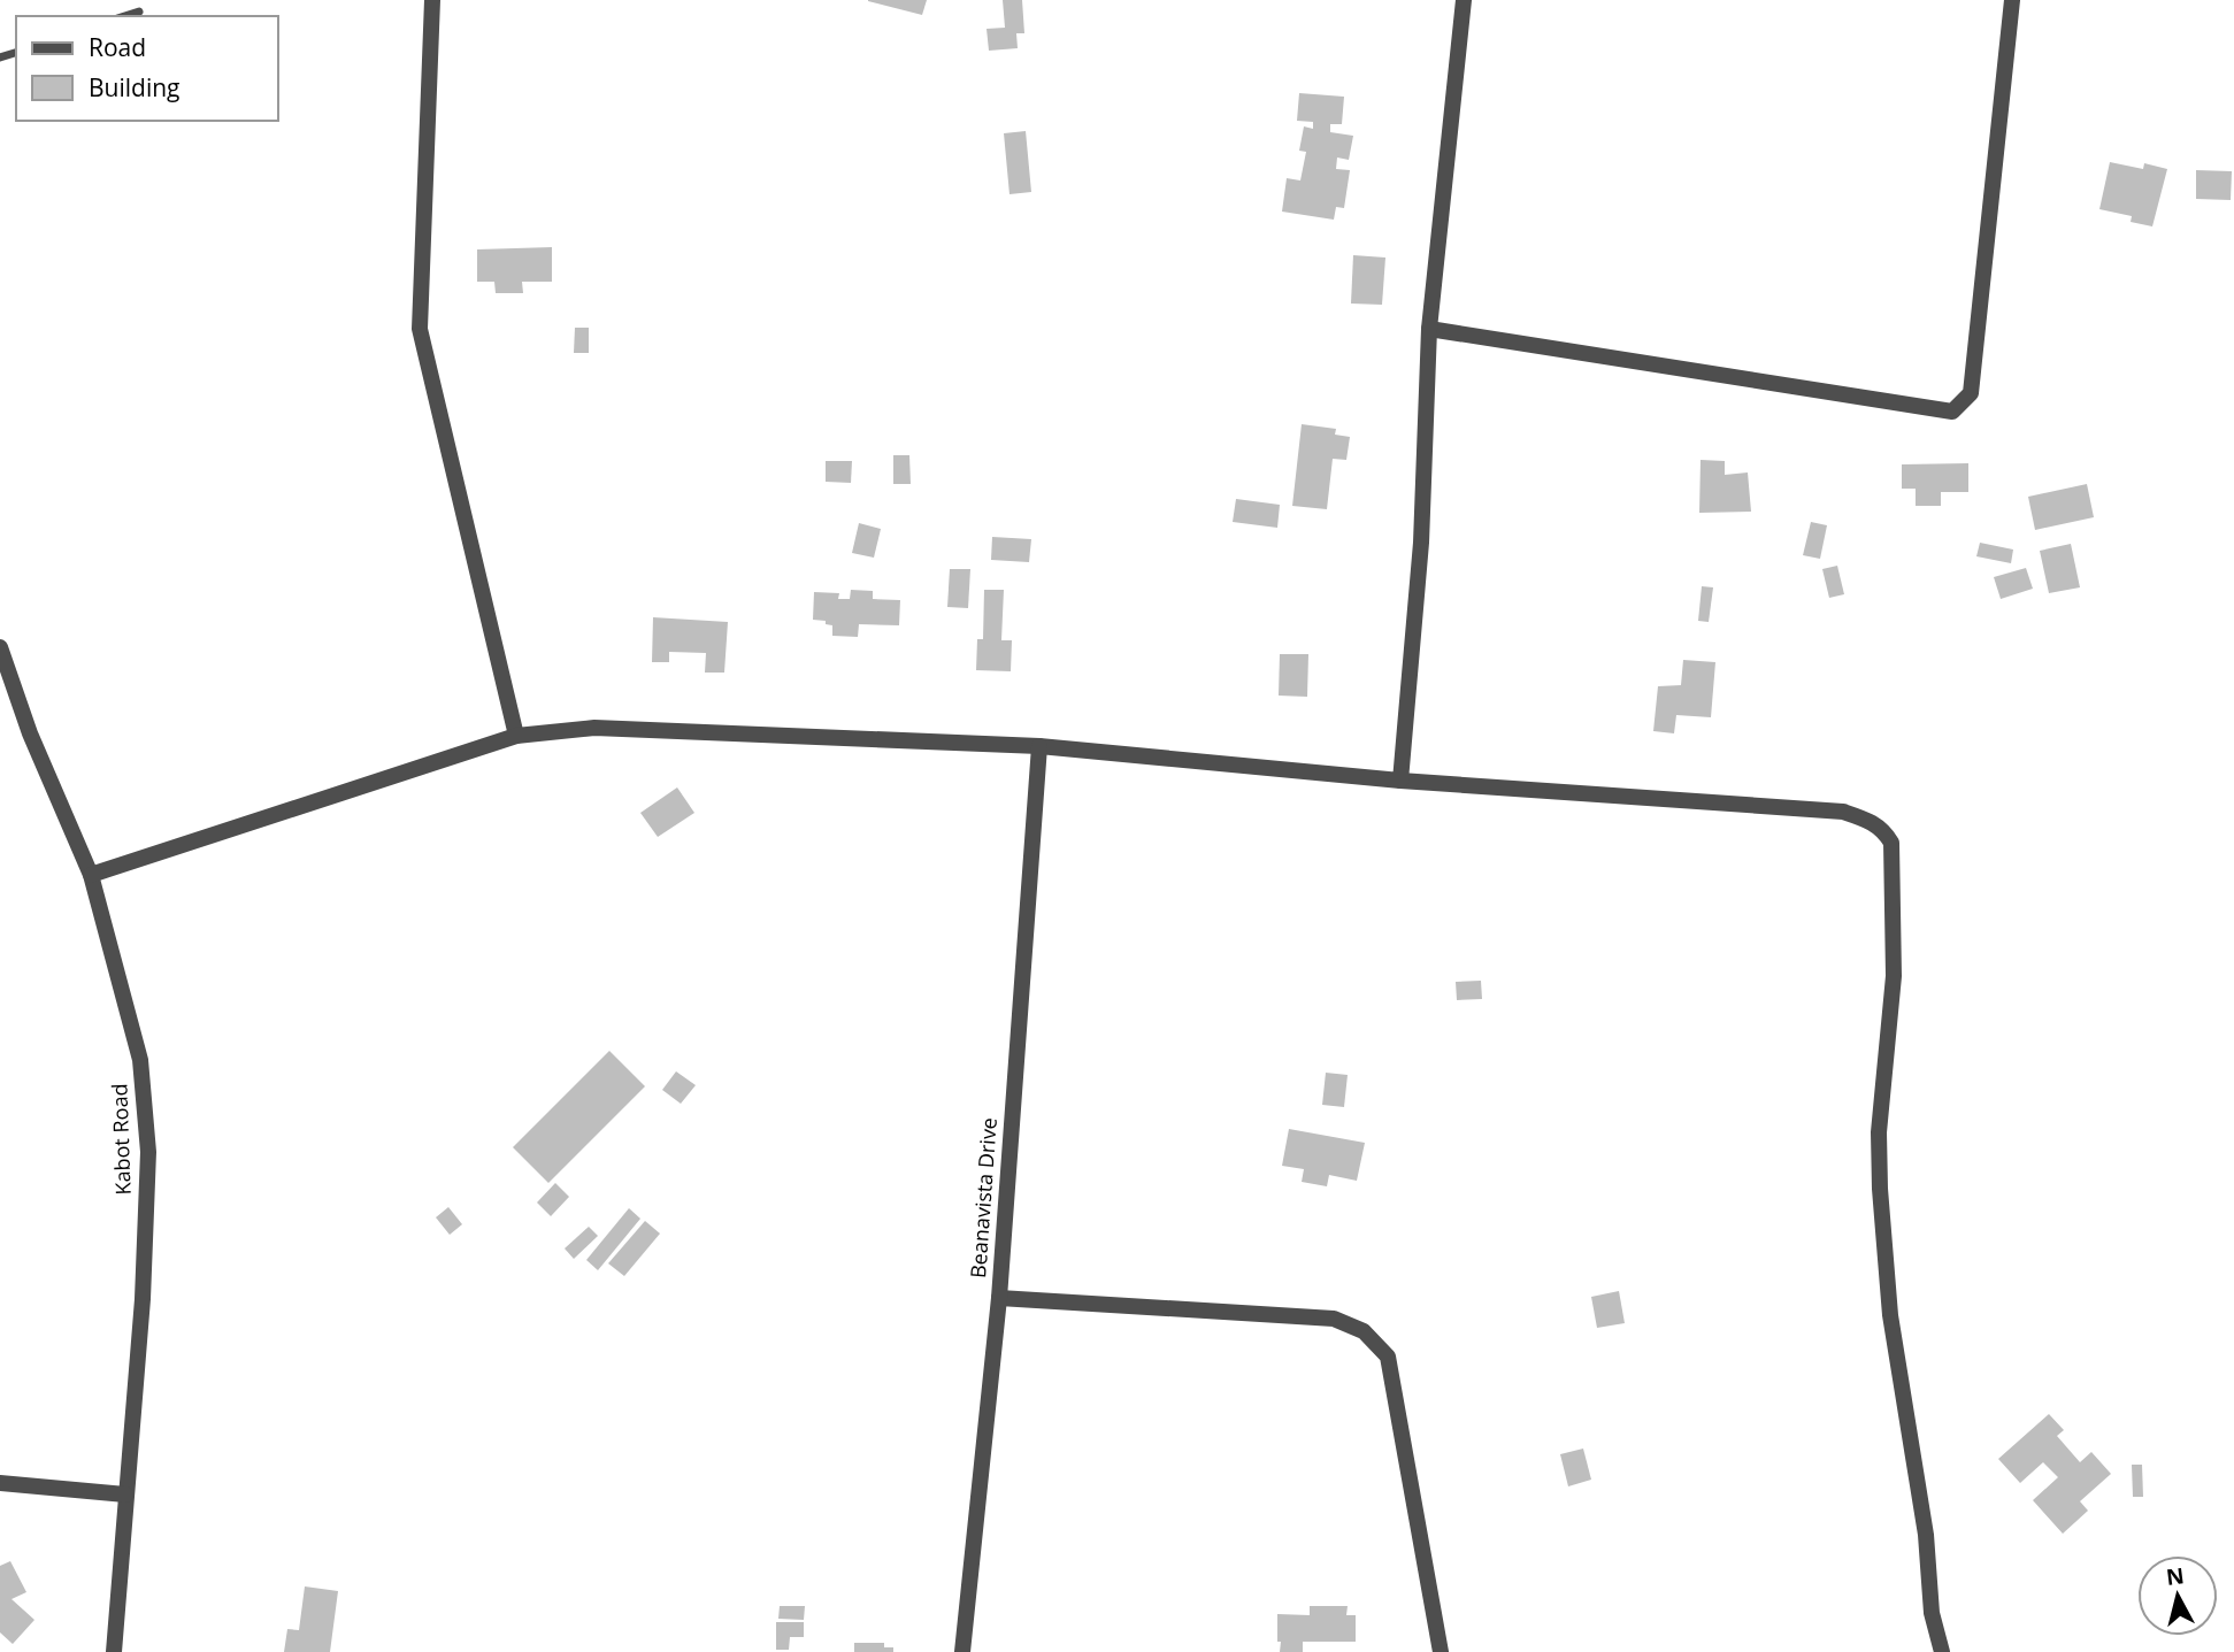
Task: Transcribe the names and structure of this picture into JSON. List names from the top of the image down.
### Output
{
  "streets": {
    "street": ["Kabot Road", "Beanavista Drive"]
  },
  "legend": ["Road", "Building"],
  "north": "top"
}
